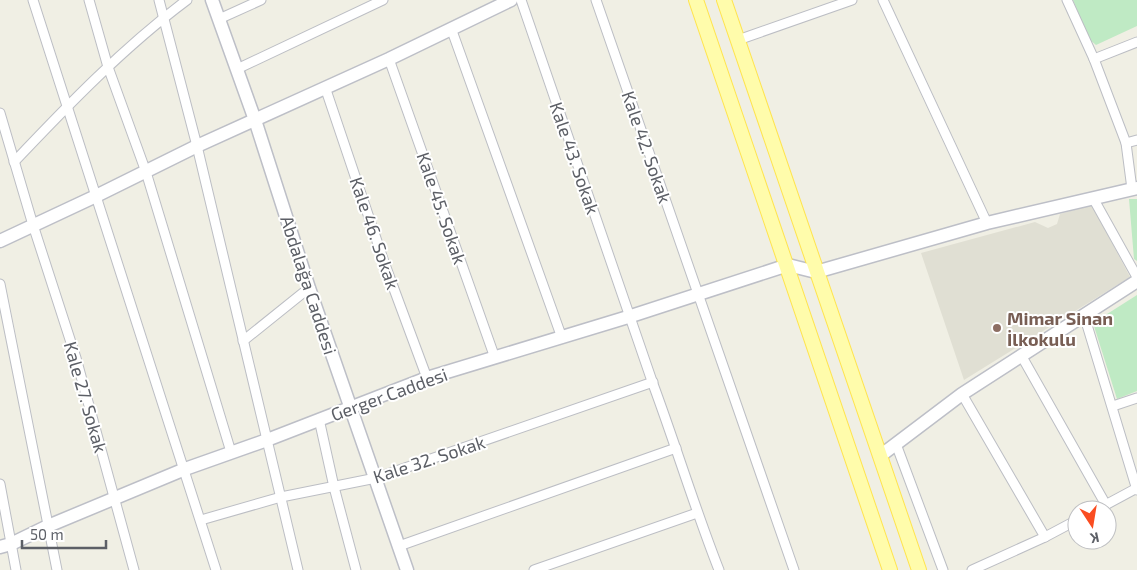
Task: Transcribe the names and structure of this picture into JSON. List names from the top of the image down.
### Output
{
  "streets": {
    "street": [
      "Kale 42. Sokak",
      "Kale 43. Sokak",
      "Kale 45. Sokak",
      "Kale 46. Sokak",
      "Abdalağa Caddesi",
      "Gerger Caddesi",
      "Kale 27. Sokak",
      "Kale 32. Sokak"
    ]
  },
  "crossings": [
    ["Kale 42. Sokak", "Gerger Caddesi"],
    ["Kale 43. Sokak", "Gerger Caddesi"],
    ["Kale 43. Sokak", "Kale 32. Sokak"],
    ["Kale 45. Sokak", "Gerger Caddesi"],
    ["Kale 46. Sokak", "Gerger Caddesi"],
    ["Abdalağa Caddesi", "Gerger Caddesi"],
    ["Abdalağa Caddesi", "Kale 32. Sokak"],
    ["Gerger Caddesi", "Kale 27. Sokak"]
  ],
  "places": ["Mimar Sinan İlkokulu"],
  "scale_bar": "50 m",
  "north": "bottom"
}
